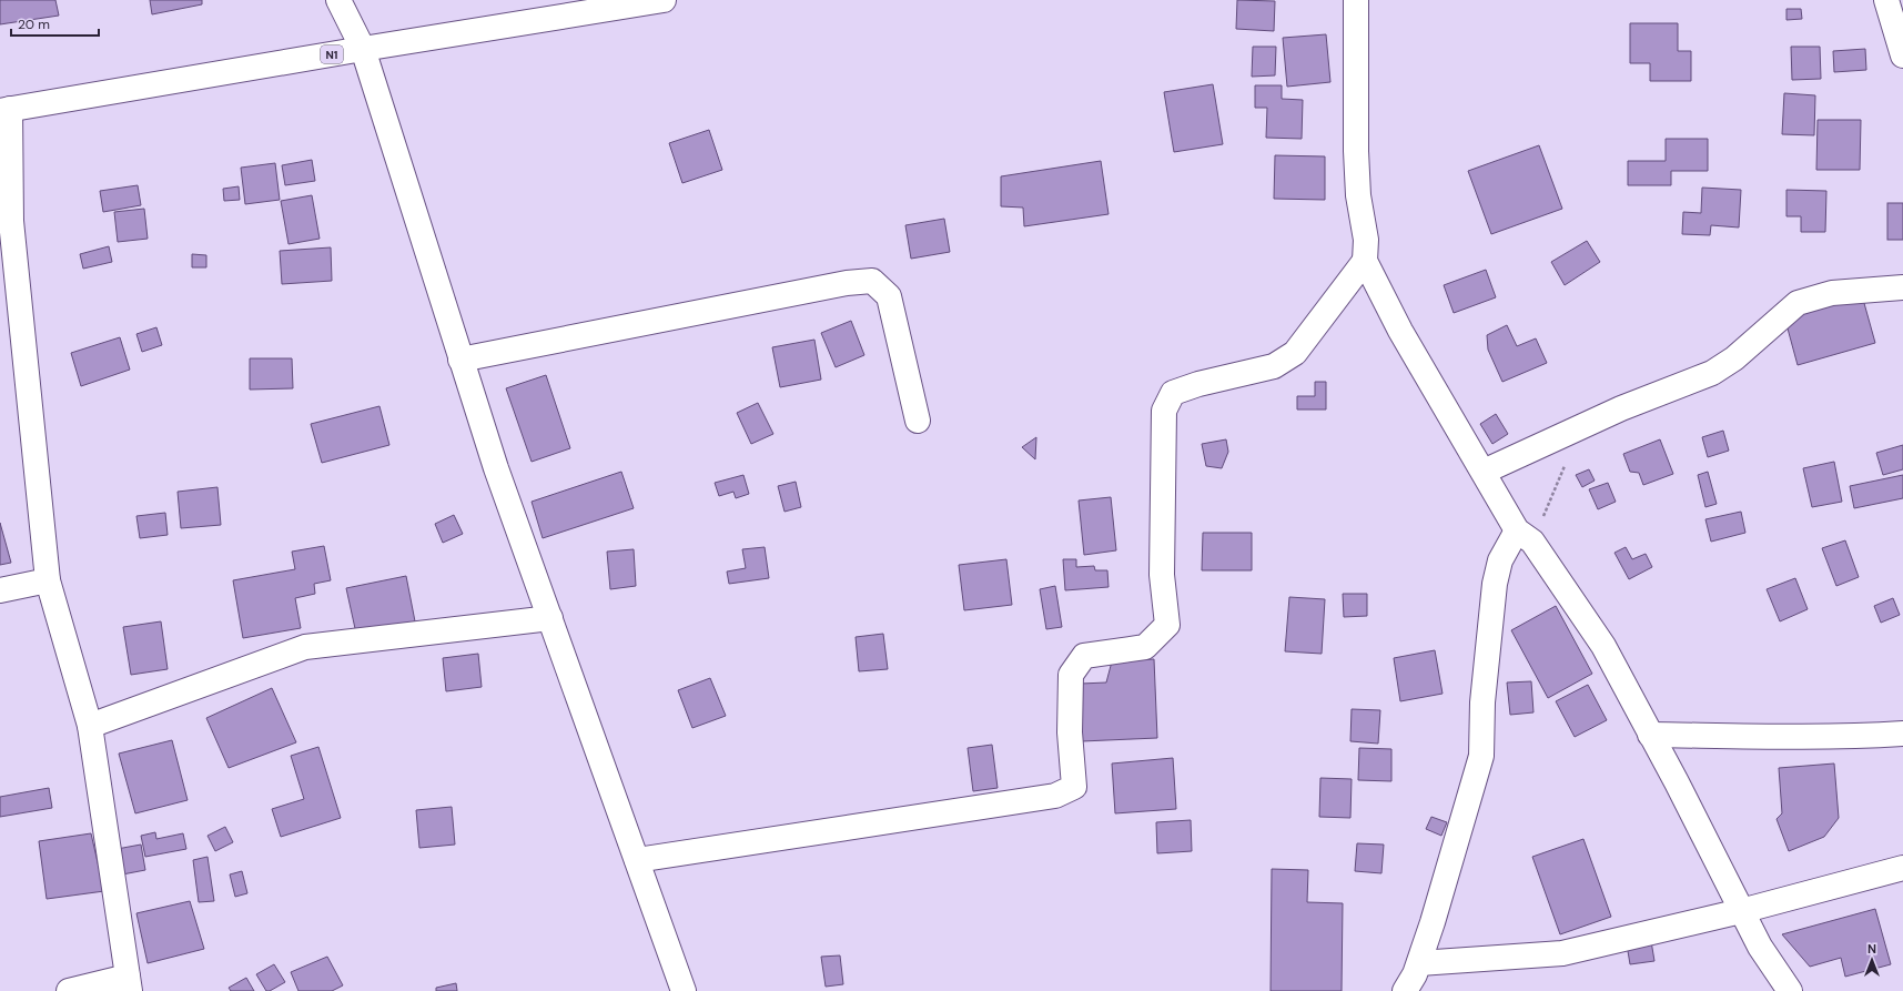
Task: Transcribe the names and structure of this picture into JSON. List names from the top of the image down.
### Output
{
  "streets": {
    "main road": ["N1"]
  },
  "scale_bar": "20 m",
  "north": "top"
}
